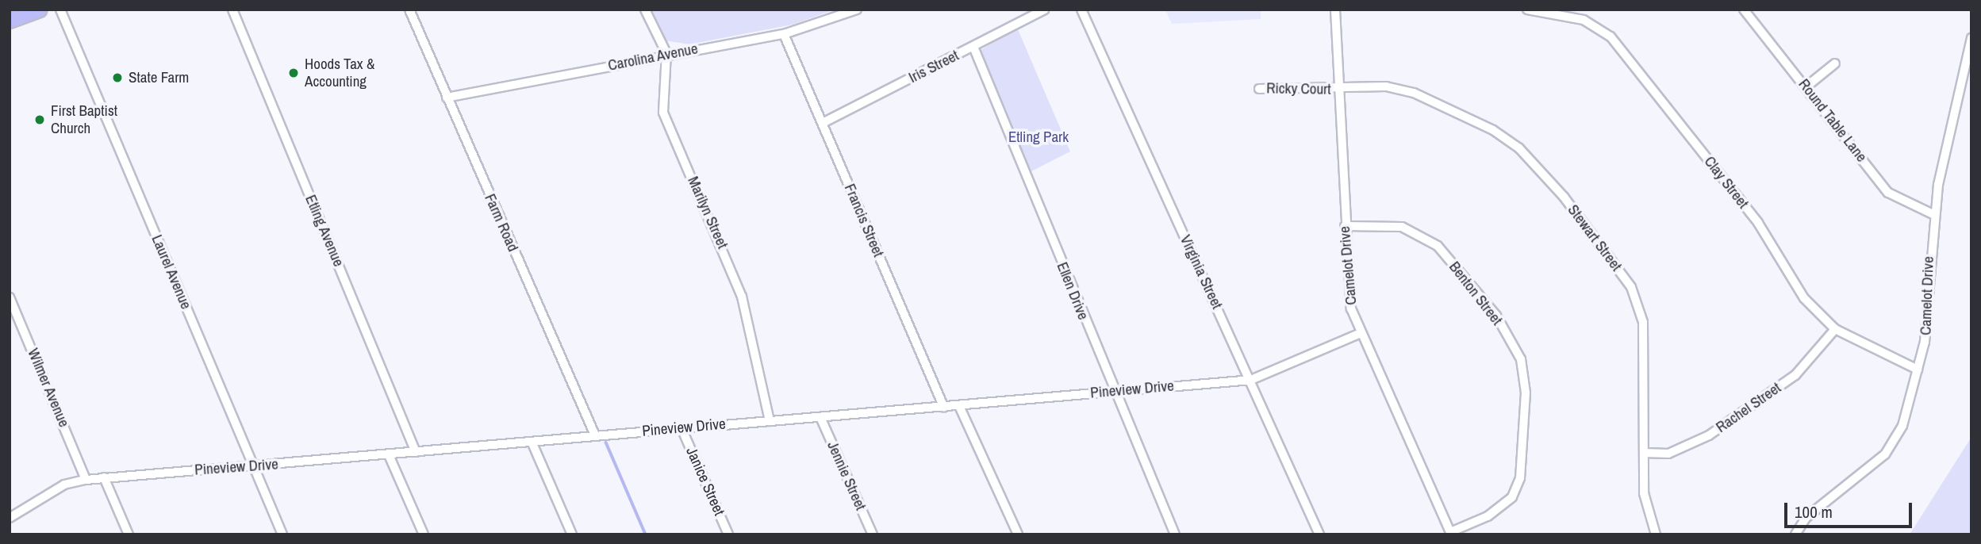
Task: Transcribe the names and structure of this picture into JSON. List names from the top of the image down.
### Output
{
  "streets": {
    "street": [
      "Carolina Avenue",
      "Iris Street",
      "Ricky Court",
      "Round Table Lane",
      "Clay Street",
      "Marilyn Street",
      "Francis Street",
      "Farm Road",
      "Etling Avenue",
      "Stewart Street",
      "Camelot Drive",
      "Laurel Avenue",
      "Virginia Street",
      "Ellen Drive",
      "Benton Street",
      "Wilmer Avenue",
      "Pineview Drive",
      "Rachel Street",
      "Jennie Street",
      "Janice Street"
    ]
  },
  "crossings": [
    ["Carolina Avenue", "Marilyn Street"],
    ["Carolina Avenue", "Francis Street"],
    ["Carolina Avenue", "Farm Road"],
    ["Iris Street", "Francis Street"],
    ["Iris Street", "Ellen Drive"],
    ["Ricky Court", "Stewart Street"],
    ["Ricky Court", "Camelot Drive"],
    ["Round Table Lane", "Camelot Drive"],
    ["Clay Street", "Camelot Drive"],
    ["Clay Street", "Rachel Street"],
    ["Marilyn Street", "Pineview Drive"],
    ["Francis Street", "Pineview Drive"],
    ["Farm Road", "Pineview Drive"],
    ["Etling Avenue", "Pineview Drive"],
    ["Stewart Street", "Camelot Drive"],
    ["Stewart Street", "Rachel Street"],
    ["Camelot Drive", "Benton Street"],
    ["Camelot Drive", "Pineview Drive"],
    ["Laurel Avenue", "Pineview Drive"],
    ["Virginia Street", "Pineview Drive"],
    ["Ellen Drive", "Pineview Drive"],
    ["Wilmer Avenue", "Pineview Drive"],
    ["Pineview Drive", "Jennie Street"],
    ["Pineview Drive", "Janice Street"]
  ],
  "parks": ["Etling Park"],
  "places": ["Hoods Tax & Accounting", "State Farm", "First Baptist Church"],
  "scale_bar": "100 m"
}
